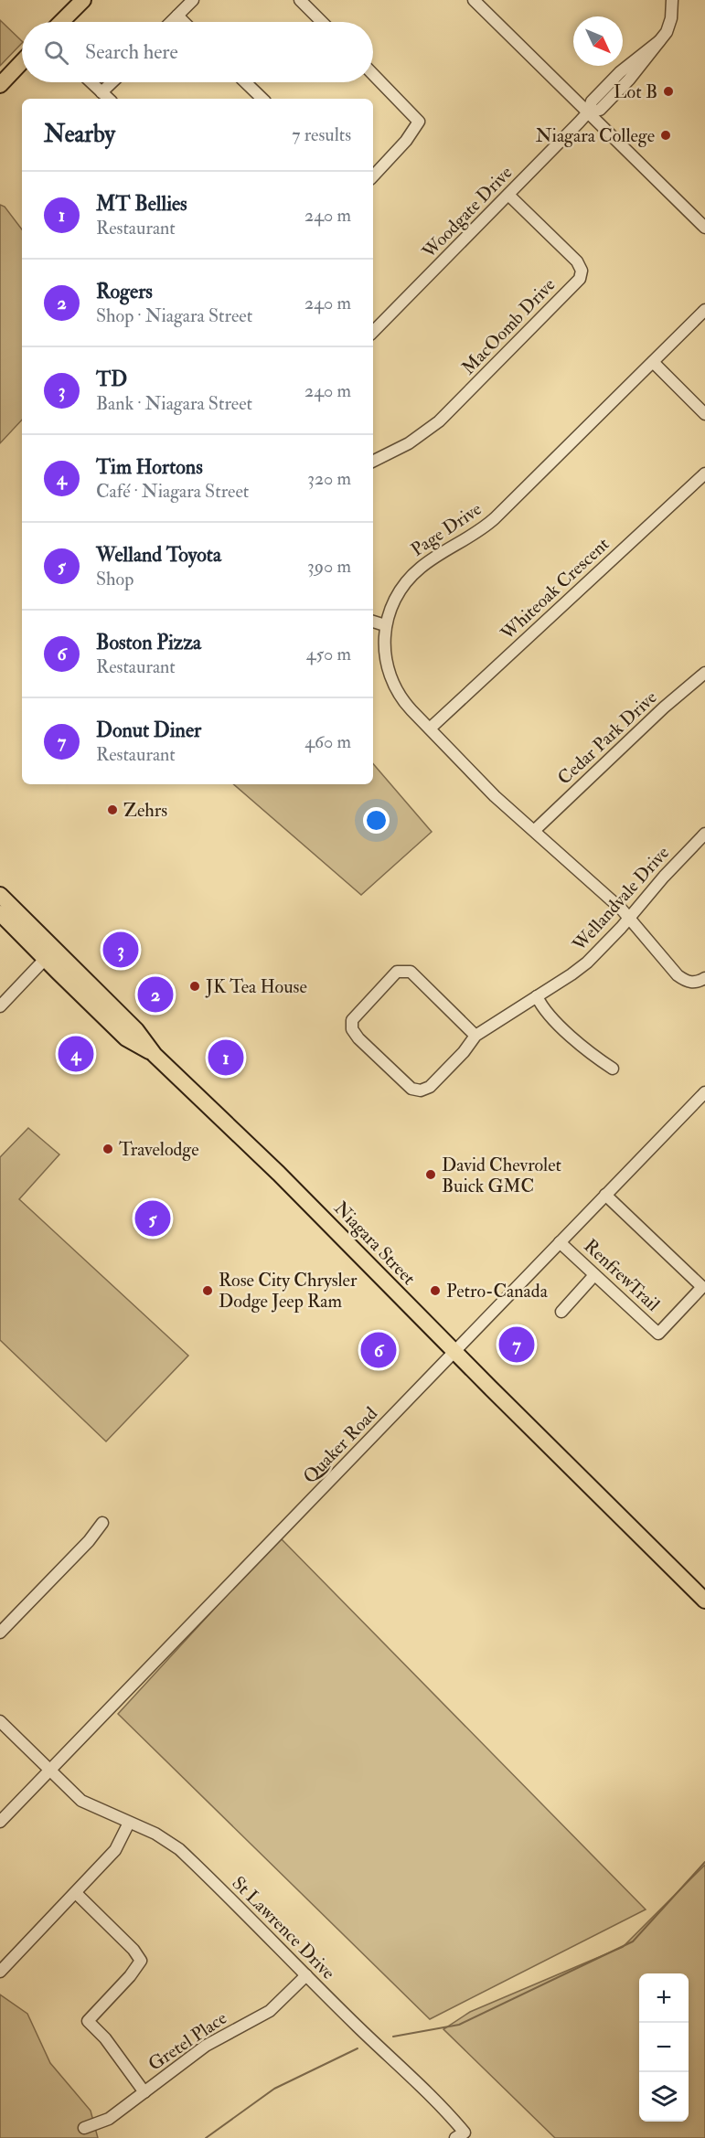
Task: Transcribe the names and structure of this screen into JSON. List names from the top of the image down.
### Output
{
  "streets": {
    "main road": ["Niagara Street"],
    "street": [
      "Woodgate Drive",
      "MacOomb Drive",
      "Page Drive",
      "Whiteoak Crescent",
      "Cedar Park Drive",
      "Wellandvale Drive",
      "RenfrewTrail",
      "Quaker Road",
      "St Lawrence Drive",
      "Gretel Place"
    ]
  },
  "crossings": [
    ["Woodgate Drive", "MacOomb Drive"],
    ["Page Drive", "Whiteoak Crescent"],
    ["Page Drive", "Cedar Park Drive"],
    ["Page Drive", "Wellandvale Drive"],
    ["Niagara Street", "Quaker Road"],
    ["RenfrewTrail", "Quaker Road"],
    ["Quaker Road", "St Lawrence Drive"],
    ["St Lawrence Drive", "Gretel Place"]
  ],
  "places": [
    "Lot B",
    "Niagara College",
    "Zehrs",
    "JK Tea House",
    "Travelodge",
    "David Chevrolet Buick GMC",
    "Rose City Chrysler Dodge Jeep Ram",
    "Petro-Canada"
  ],
  "north": "bottom right",
  "page": {
    "search": "Search here",
    "heading": ["Nearby", "7 results"],
    "list": [
      {
        "mark": "1",
        "name": "MT Bellies",
        "note": "Restaurant",
        "value": "240 m"
      },
      {
        "mark": "2",
        "name": "Rogers",
        "note": "Shop · Niagara Street",
        "value": "240 m"
      },
      {
        "mark": "3",
        "name": "TD",
        "note": "Bank · Niagara Street",
        "value": "240 m"
      },
      {
        "mark": "4",
        "name": "Tim Hortons",
        "note": "Café · Niagara Street",
        "value": "320 m"
      },
      {
        "mark": "5",
        "name": "Welland Toyota",
        "note": "Shop",
        "value": "390 m"
      },
      {
        "mark": "6",
        "name": "Boston Pizza",
        "note": "Restaurant",
        "value": "450 m"
      },
      {
        "mark": "7",
        "name": "Donut Diner",
        "note": "Restaurant",
        "value": "460 m"
      }
    ],
    "pins": [
      "3",
      "2",
      "4",
      "1",
      "5",
      "7",
      "6"
    ],
    "map_buttons": ["+", "−"]
  }
}
